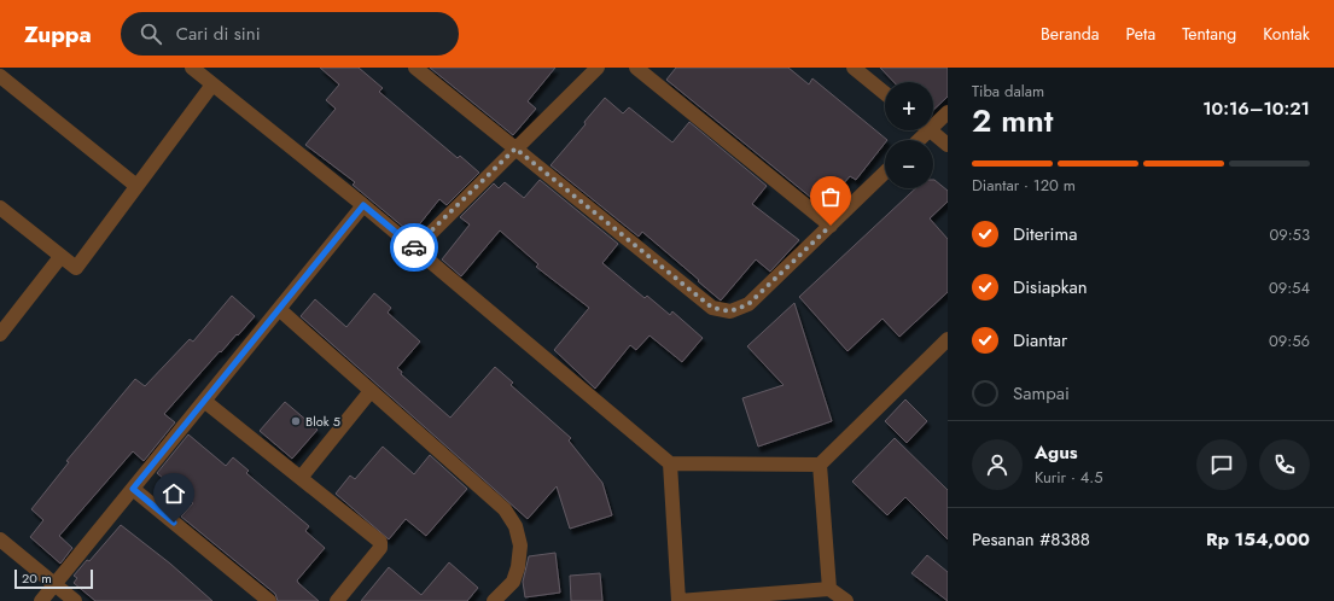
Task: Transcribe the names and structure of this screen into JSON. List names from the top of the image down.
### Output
{
  "places": ["Blok 5"],
  "scale_bar": "20 m",
  "page": {
    "header": "Zuppa",
    "search": "Cari di sini",
    "nav": [
      "Beranda",
      "Peta",
      "Tentang",
      "Kontak"
    ],
    "heading": ["2 mnt", "Tiba dalam", "10:16–10:21"],
    "panel": [
      "Agus",
      "Kurir · 4.5",
      "Pesanan #8388",
      "Rp 154,000"
    ],
    "map_buttons": ["+", "−"],
    "bar": "Diantar · 120 m",
    "list": [
      ["Diterima", "09:53"],
      ["Disiapkan", "09:54"],
      ["Diantar", "09:56"],
      "Sampai"
    ],
    "scale": "20 m"
  }
}
